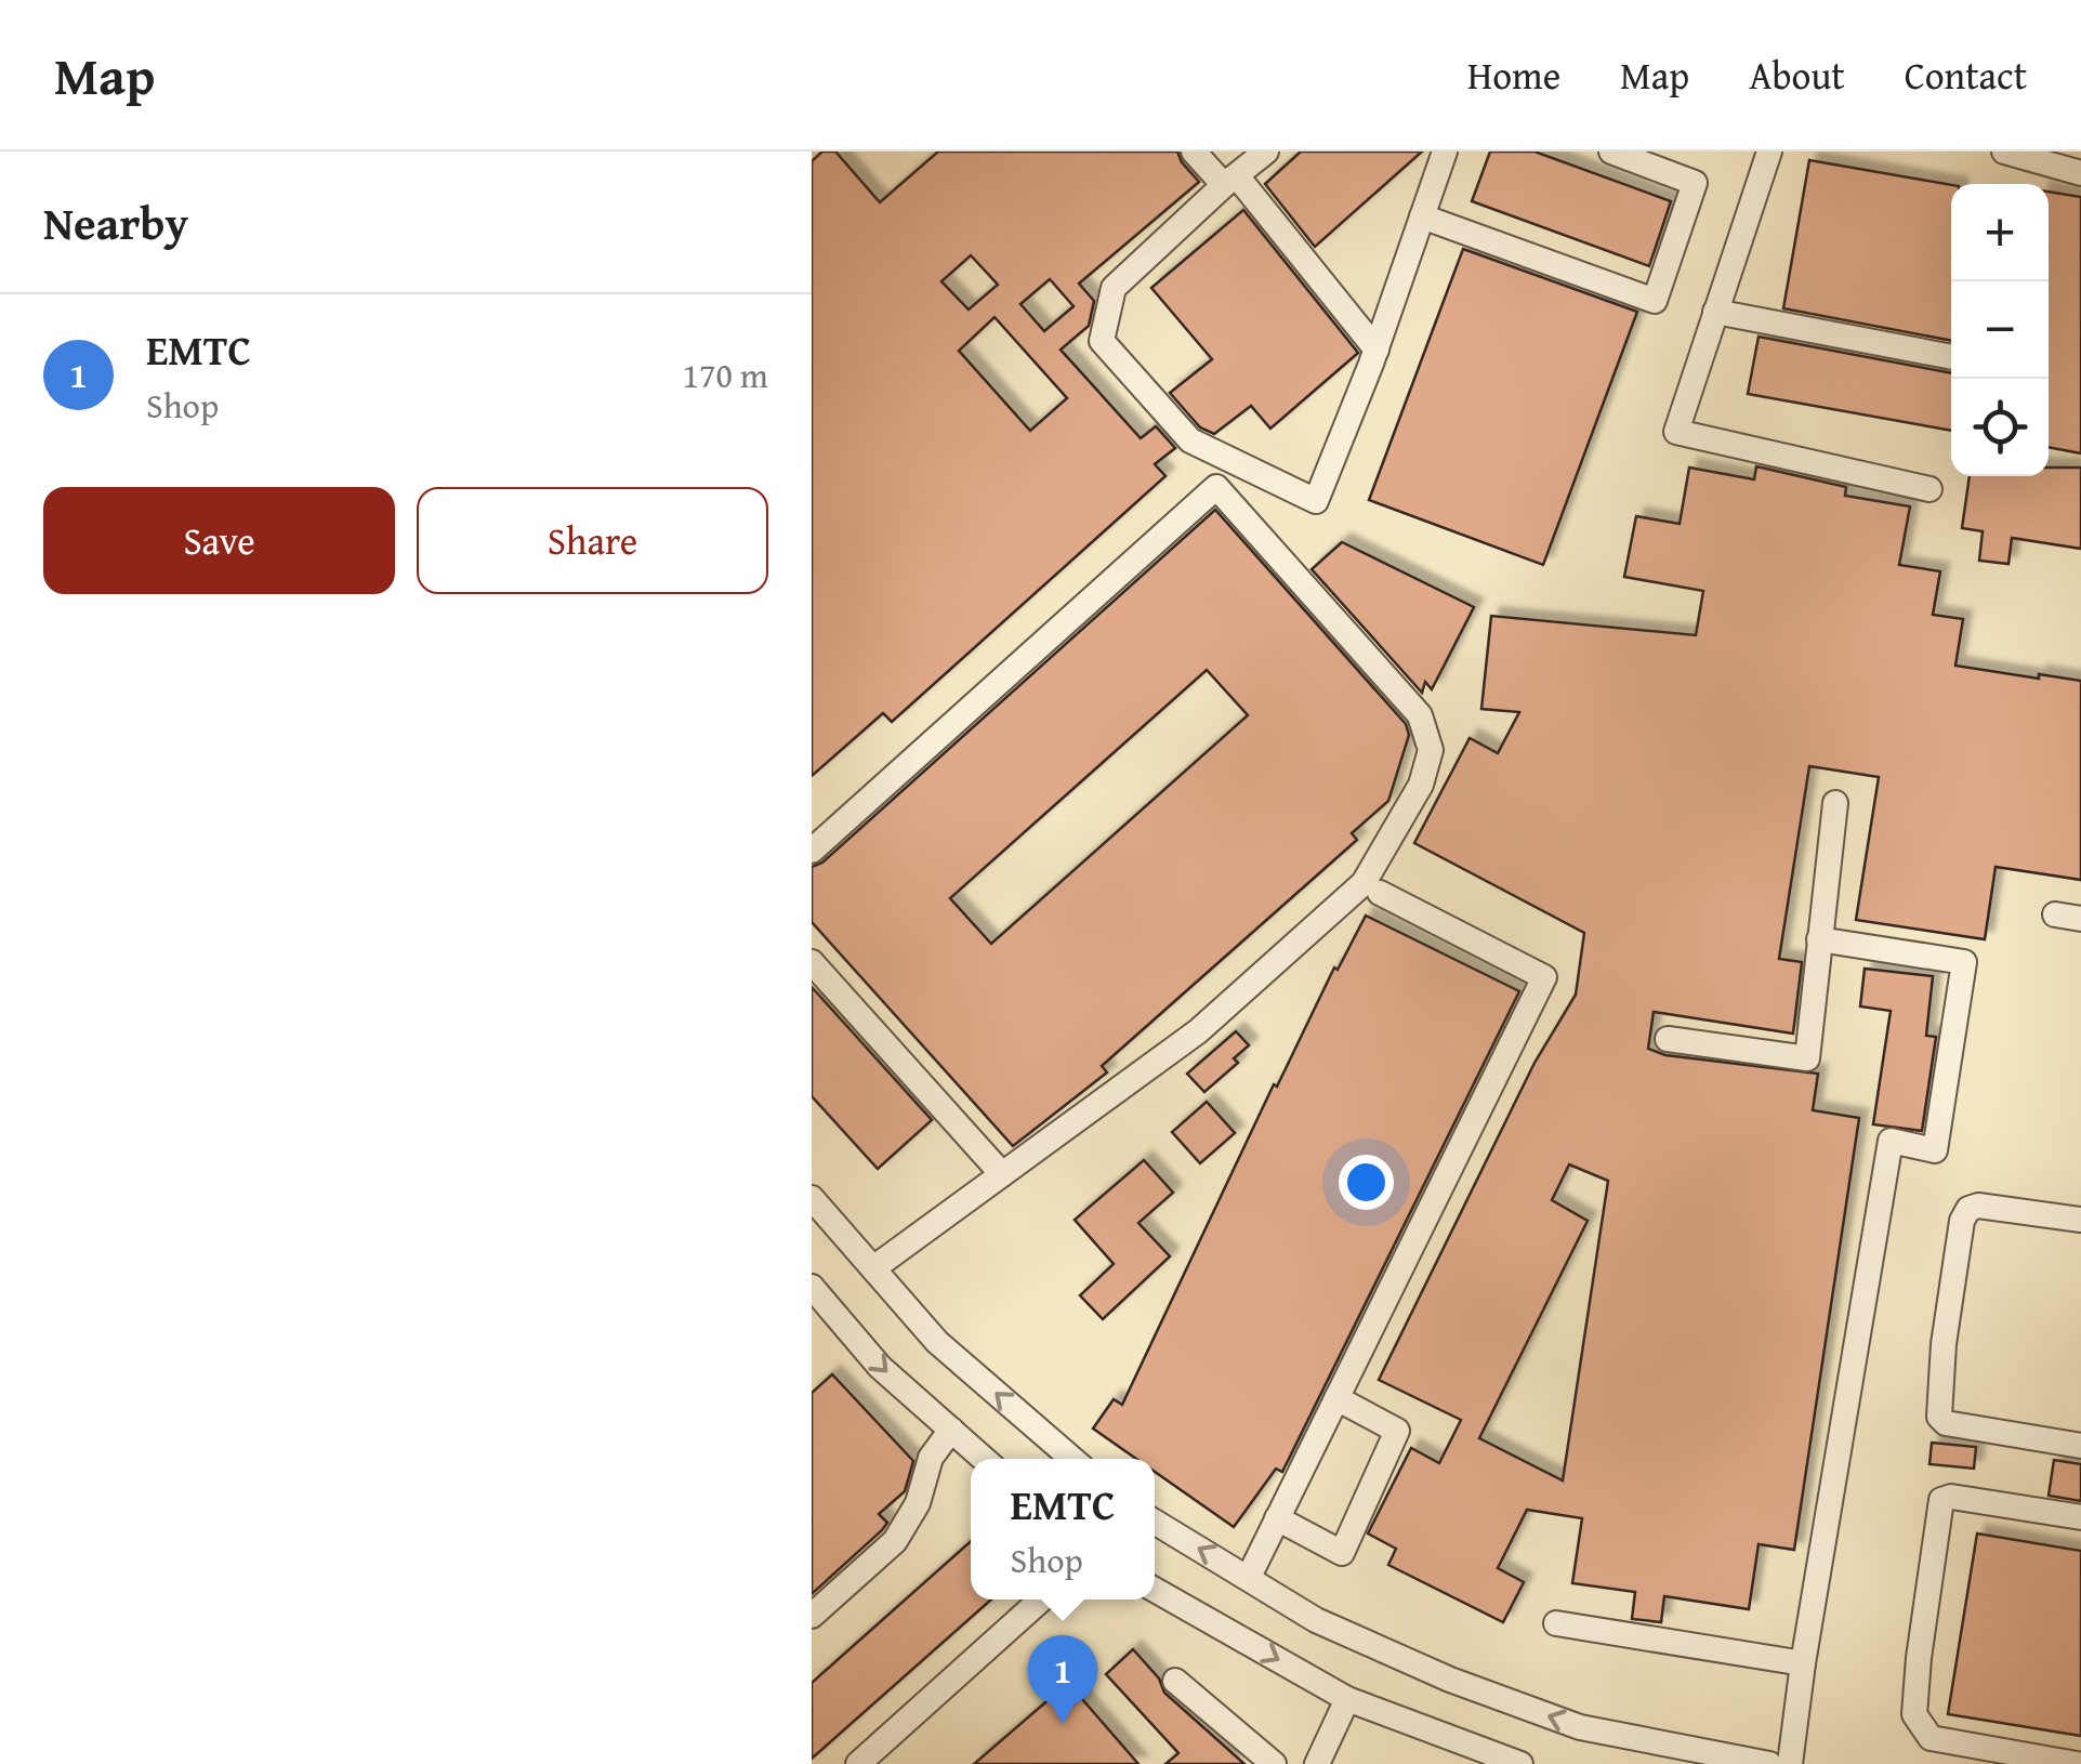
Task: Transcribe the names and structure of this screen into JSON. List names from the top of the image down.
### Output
{
  "page": {
    "header": "Map",
    "nav": [
      "Home",
      "Map",
      "About",
      "Contact"
    ],
    "heading": "Nearby",
    "map_buttons": ["+", "−"],
    "list": [
      {
        "mark": "1",
        "name": "EMTC",
        "note": "Shop",
        "value": "170 m"
      }
    ],
    "buttons": ["Save", "Share"],
    "popup": ["EMTC", "Shop"],
    "pins": "1"
  }
}
